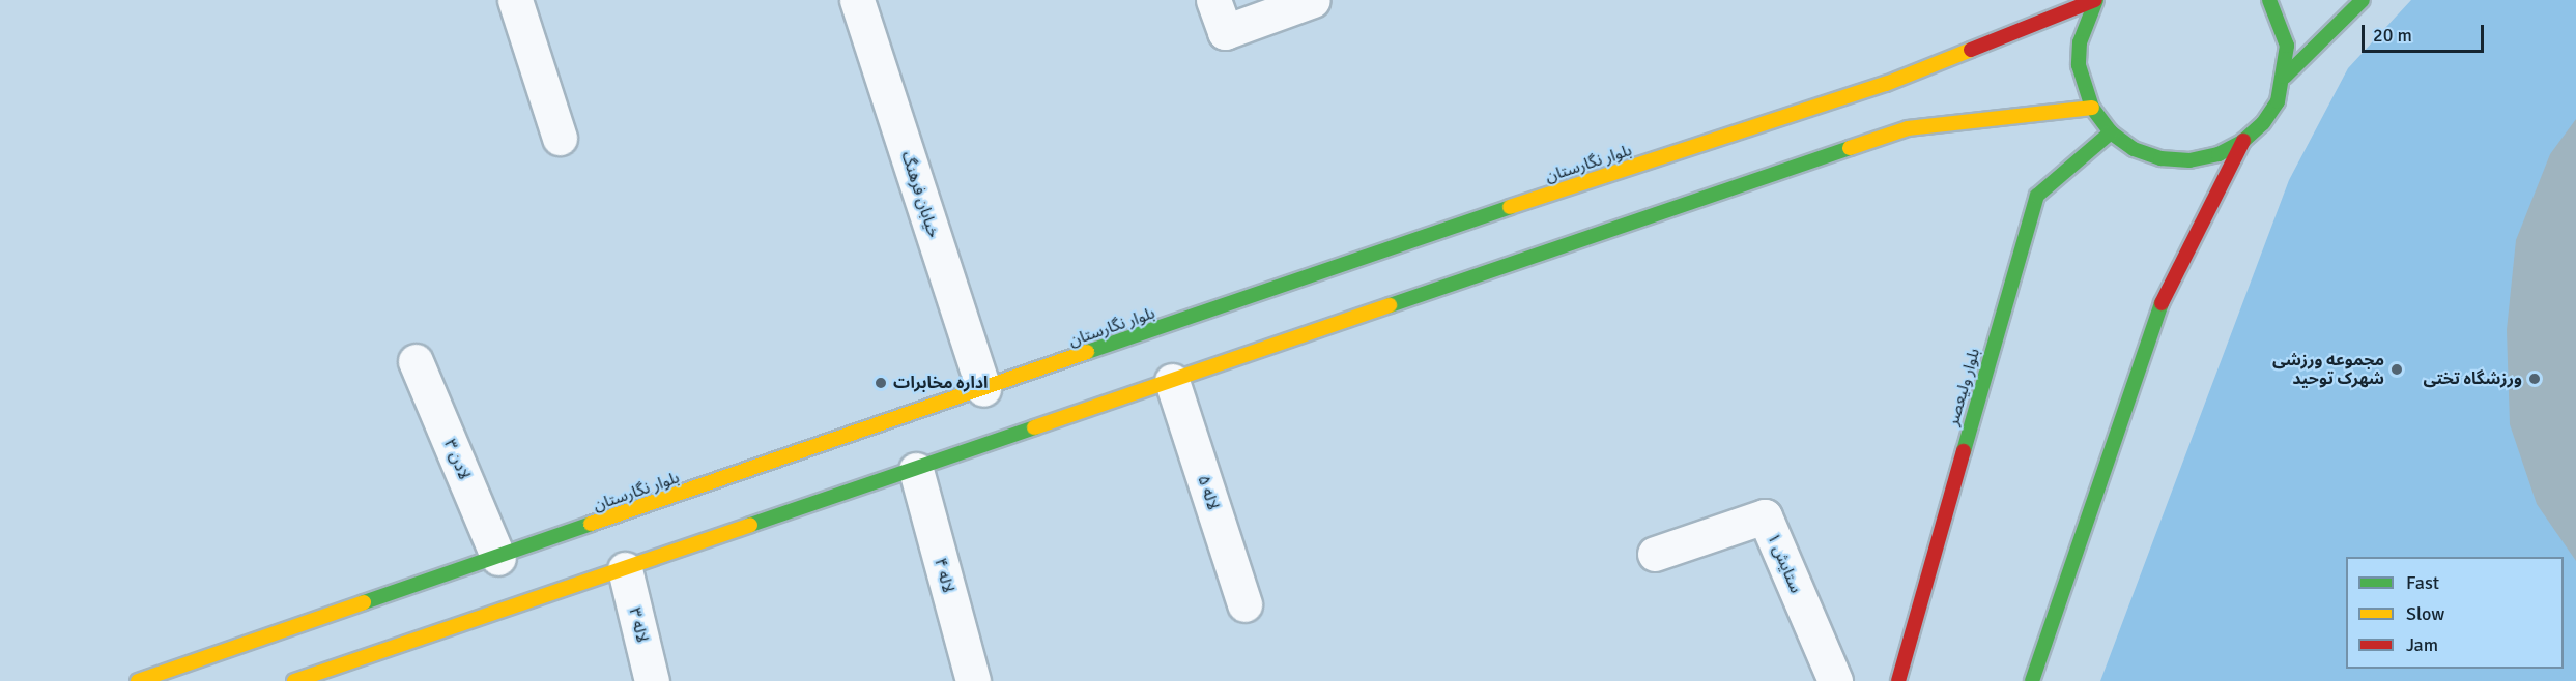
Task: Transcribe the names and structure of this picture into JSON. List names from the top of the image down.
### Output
{
  "streets": {
    "main road": ["بلوار نگارستان", "بلوار ولیعصر"],
    "street": [
      "خیابان فرهنگ",
      "لادن ۳",
      "لاله ۵",
      "ستایش ۱",
      "لاله ۴",
      "لاله ۳"
    ]
  },
  "crossings": [
    ["بلوار نگارستان", "خیابان فرهنگ"],
    ["بلوار نگارستان", "لادن ۳"]
  ],
  "places": ["مجموعه ورزشی شهرک توحید", "ورزشگاه تختی", "اداره مخابرات"],
  "legend": ["Fast", "Slow", "Jam"],
  "scale_bar": "20 m"
}
